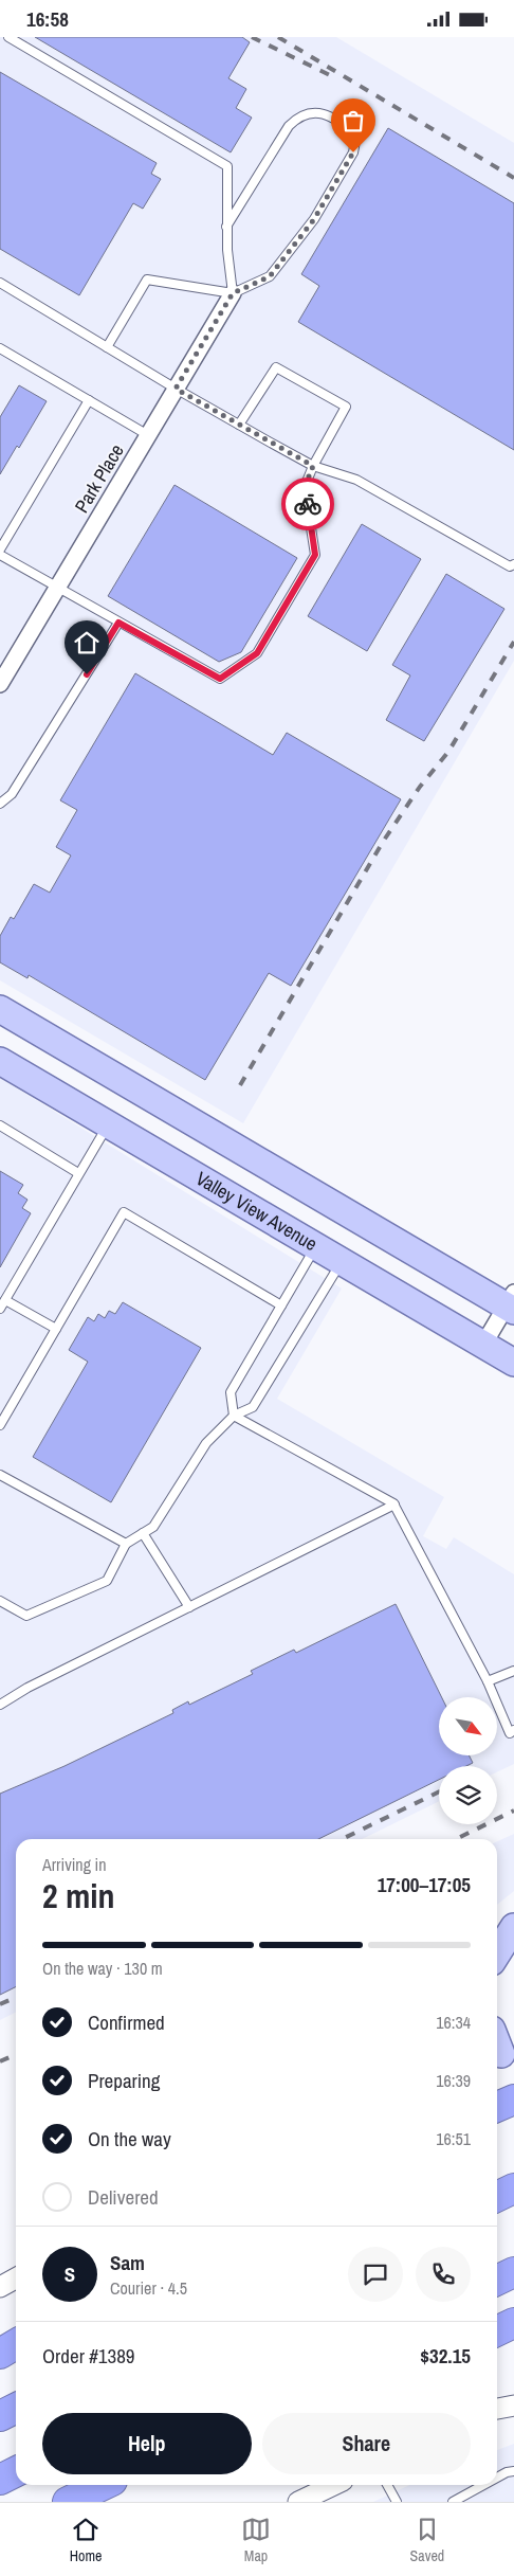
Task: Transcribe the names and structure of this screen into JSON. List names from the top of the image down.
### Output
{
  "streets": {
    "main road": ["Valley View Avenue"],
    "street": ["Park Place"]
  },
  "north": "bottom right",
  "page": {
    "status": "16:58",
    "heading": ["2 min", "Arriving in", "17:00–17:05"],
    "panel": [
      "Sam",
      "Courier · 4.5",
      "Order #1389",
      "$32.15"
    ],
    "bar": "On the way · 130 m",
    "list": [
      ["Confirmed", "16:34"],
      ["Preparing", "16:39"],
      ["On the way", "16:51"],
      "Delivered"
    ],
    "round": "S",
    "buttons": ["Help", "Share"],
    "tabs": ["Home", "Map", "Saved"]
  }
}
